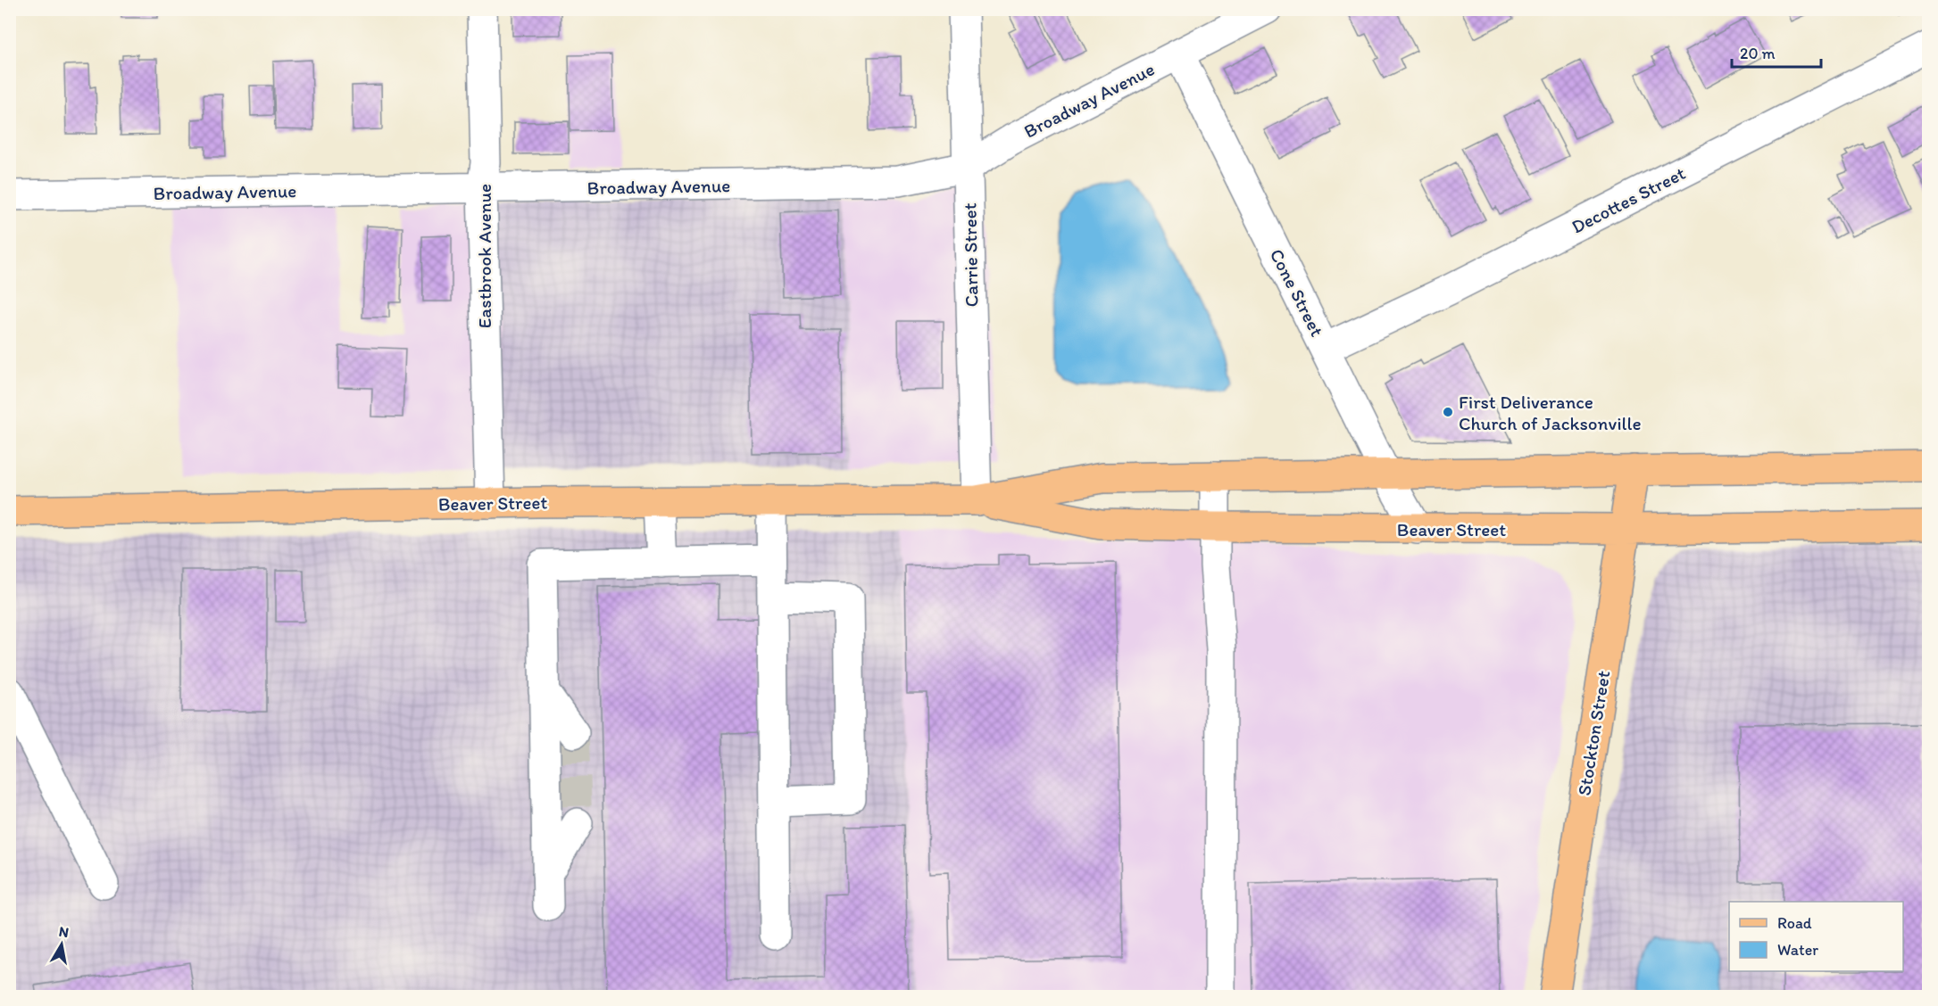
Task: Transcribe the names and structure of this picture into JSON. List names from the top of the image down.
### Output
{
  "streets": {
    "main road": ["Beaver Street", "Stockton Street"],
    "street": [
      "Broadway Avenue",
      "Decottes Street",
      "Carrie Street",
      "Eastbrook Avenue",
      "Cone Street"
    ]
  },
  "crossings": [
    ["Broadway Avenue", "Carrie Street"],
    ["Broadway Avenue", "Eastbrook Avenue"],
    ["Broadway Avenue", "Cone Street"],
    ["Decottes Street", "Cone Street"],
    ["Carrie Street", "Beaver Street"],
    ["Eastbrook Avenue", "Beaver Street"],
    ["Cone Street", "Beaver Street"],
    ["Beaver Street", "Stockton Street"]
  ],
  "places": ["First Deliverance Church of Jacksonville"],
  "legend": ["Road", "Water"],
  "scale_bar": "20 m",
  "north": "top"
}
